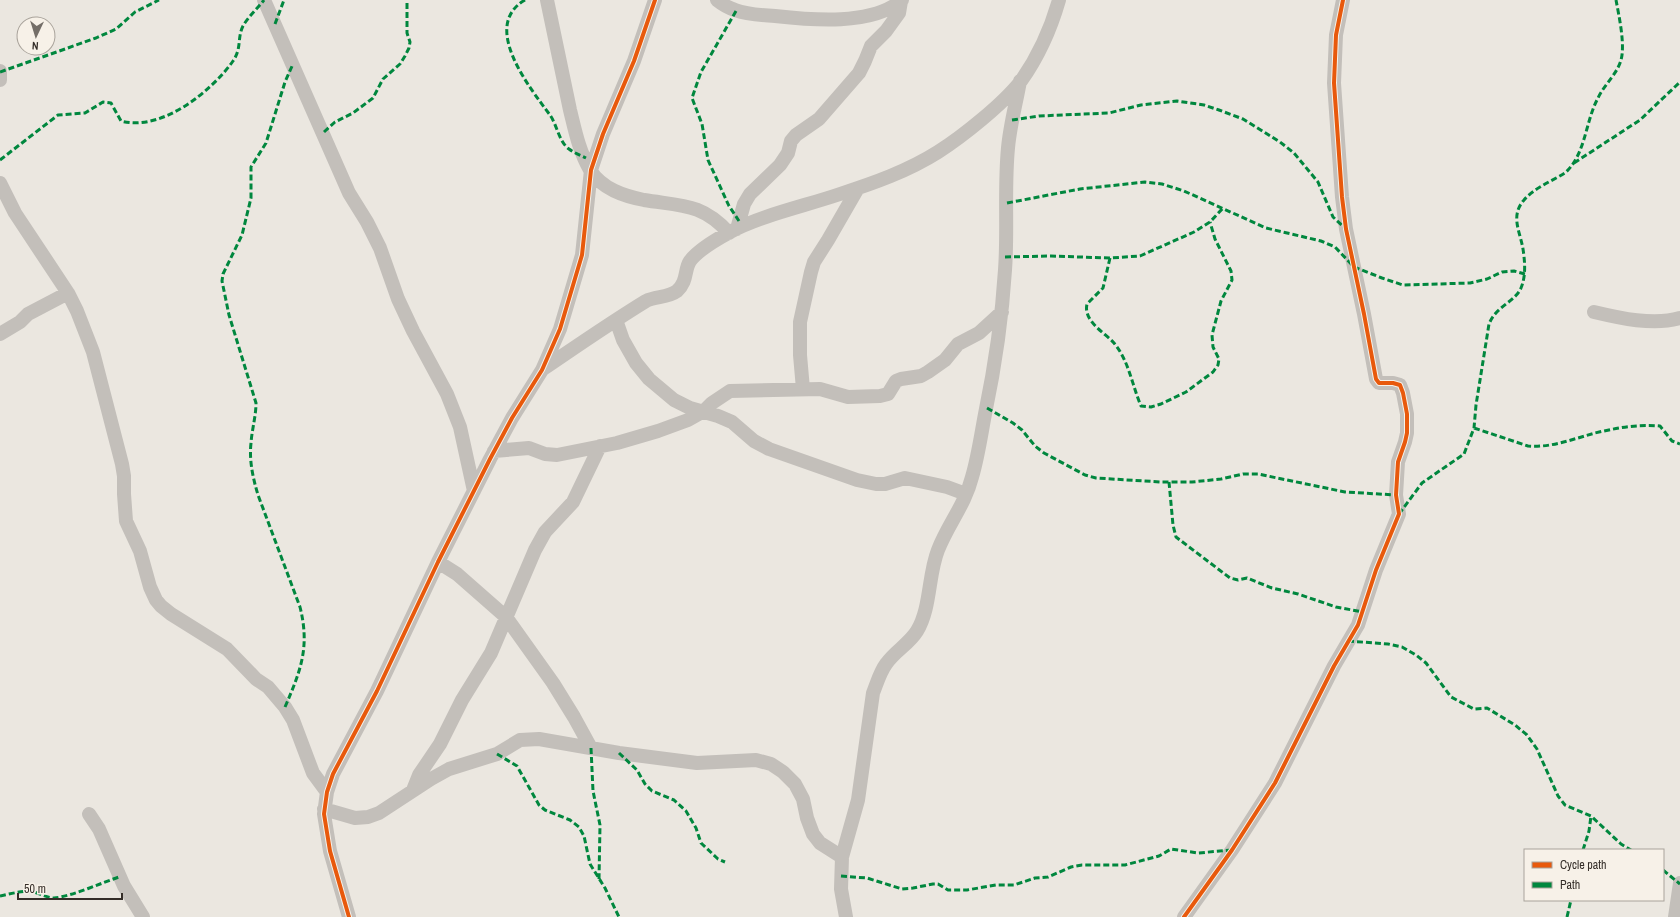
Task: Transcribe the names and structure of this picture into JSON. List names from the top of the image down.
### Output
{
  "legend": ["Cycle path", "Path"],
  "scale_bar": "50 m",
  "north": "bottom"
}
